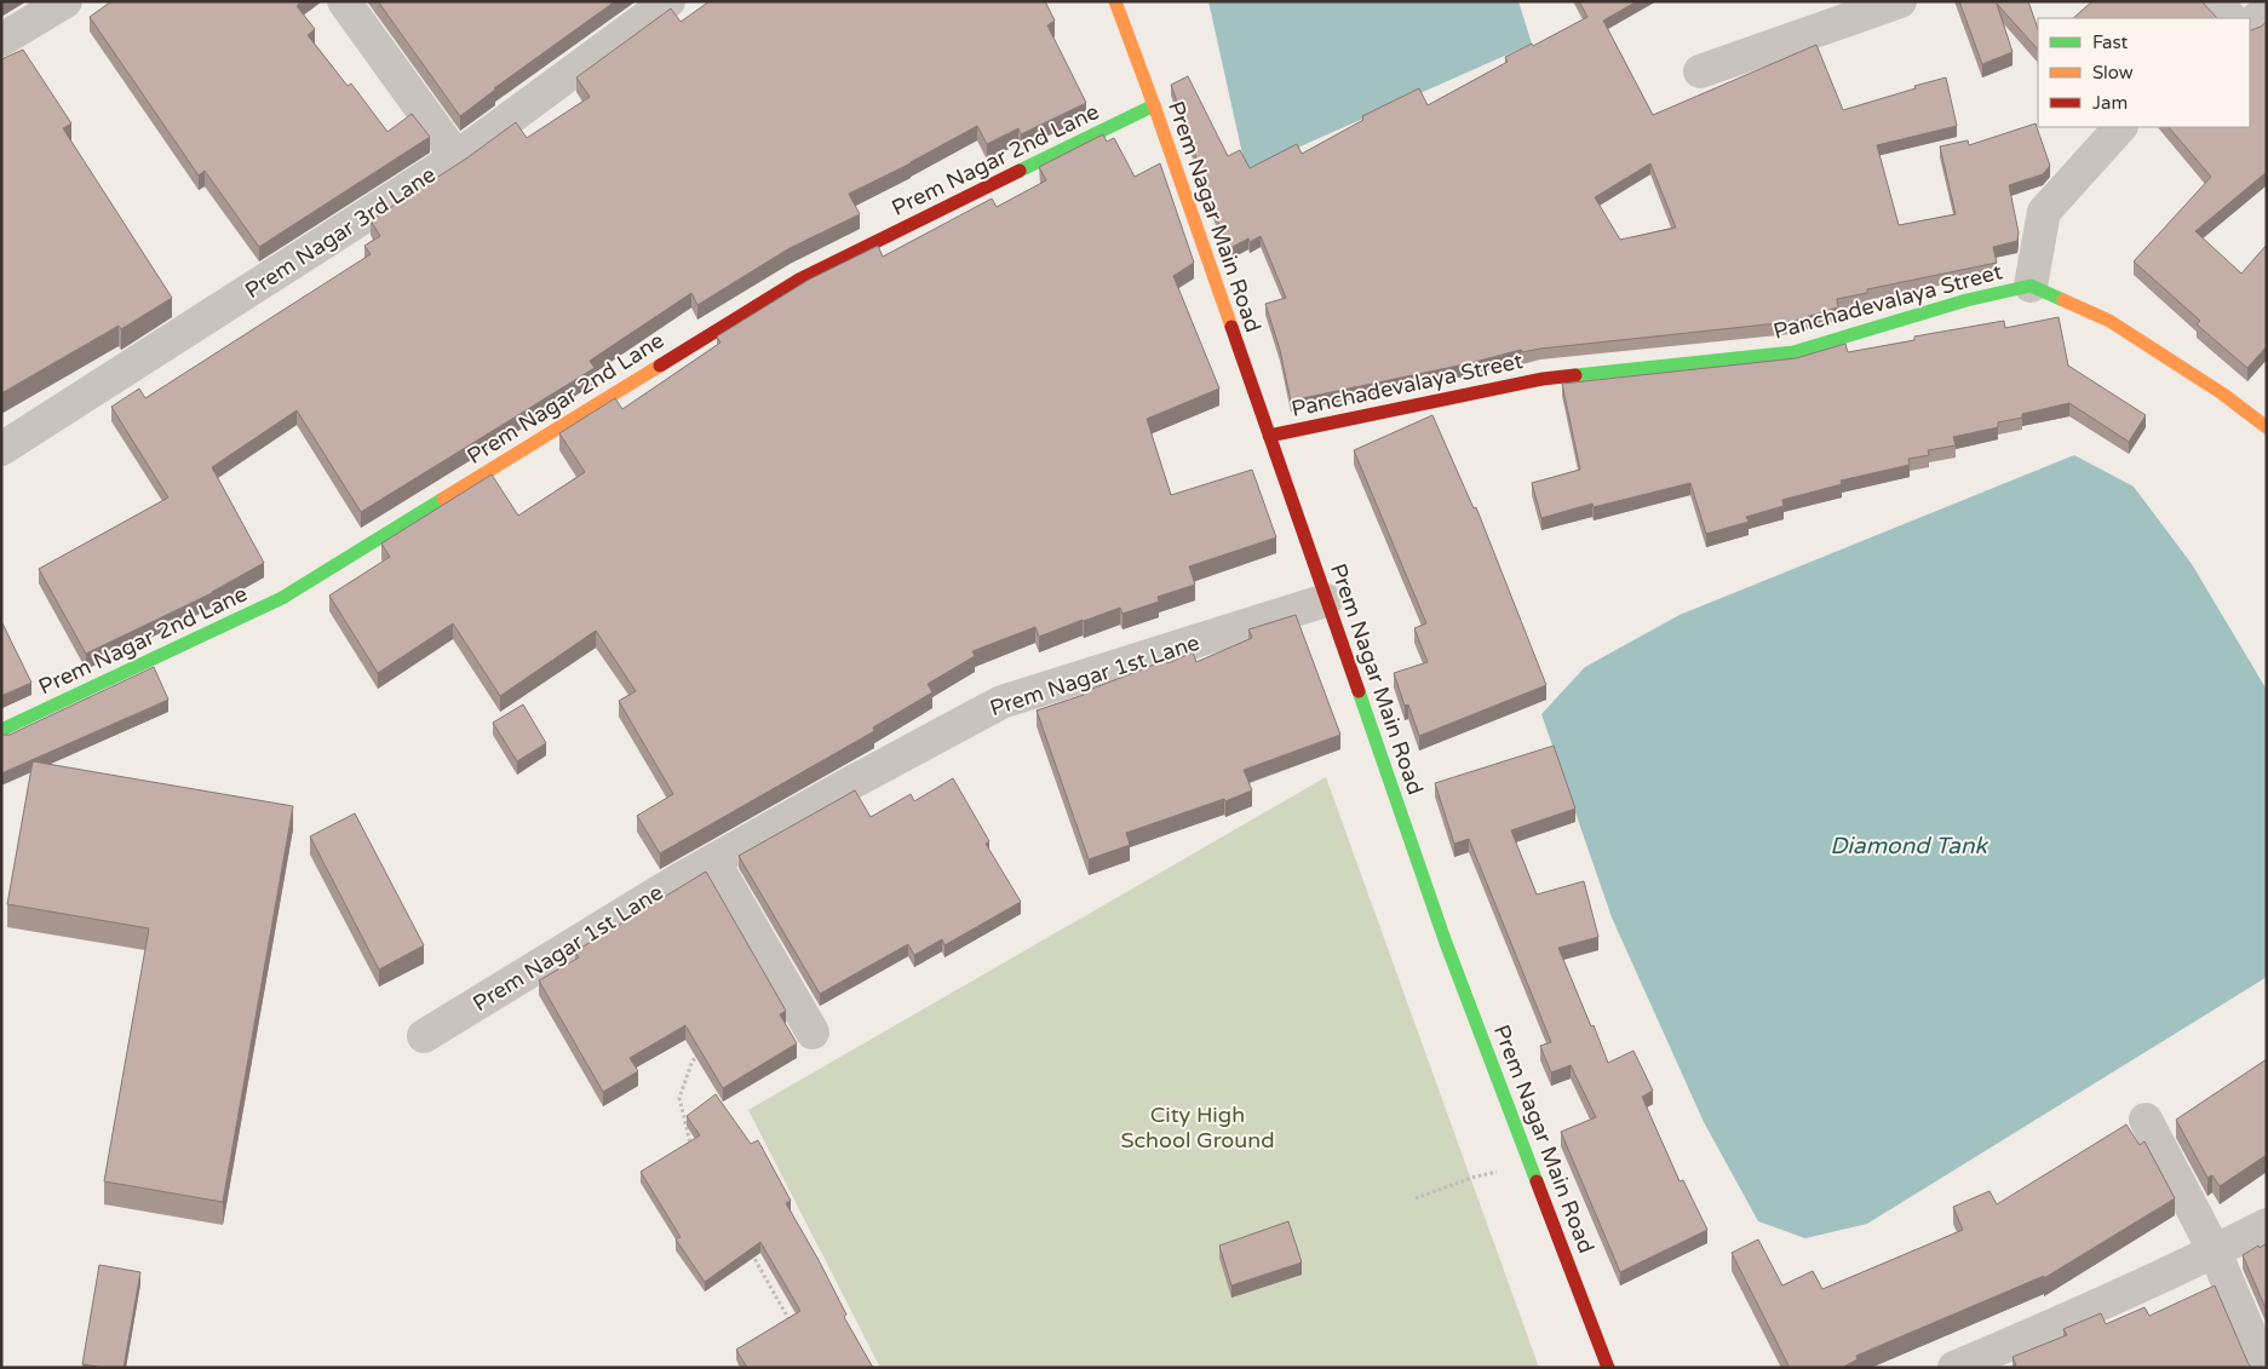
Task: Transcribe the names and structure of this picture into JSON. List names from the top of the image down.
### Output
{
  "streets": {
    "street": [
      "Prem Nagar 2nd Lane",
      "Prem Nagar Main Road",
      "Prem Nagar 3rd Lane",
      "Panchadevalaya Street",
      "Prem Nagar 1st Lane"
    ]
  },
  "crossings": [
    ["Prem Nagar 2nd Lane", "Prem Nagar Main Road"],
    ["Prem Nagar Main Road", "Panchadevalaya Street"],
    ["Prem Nagar Main Road", "Prem Nagar 1st Lane"]
  ],
  "water": ["Diamond Tank"],
  "parks": ["City High School Ground"],
  "legend": ["Fast", "Slow", "Jam"]
}
